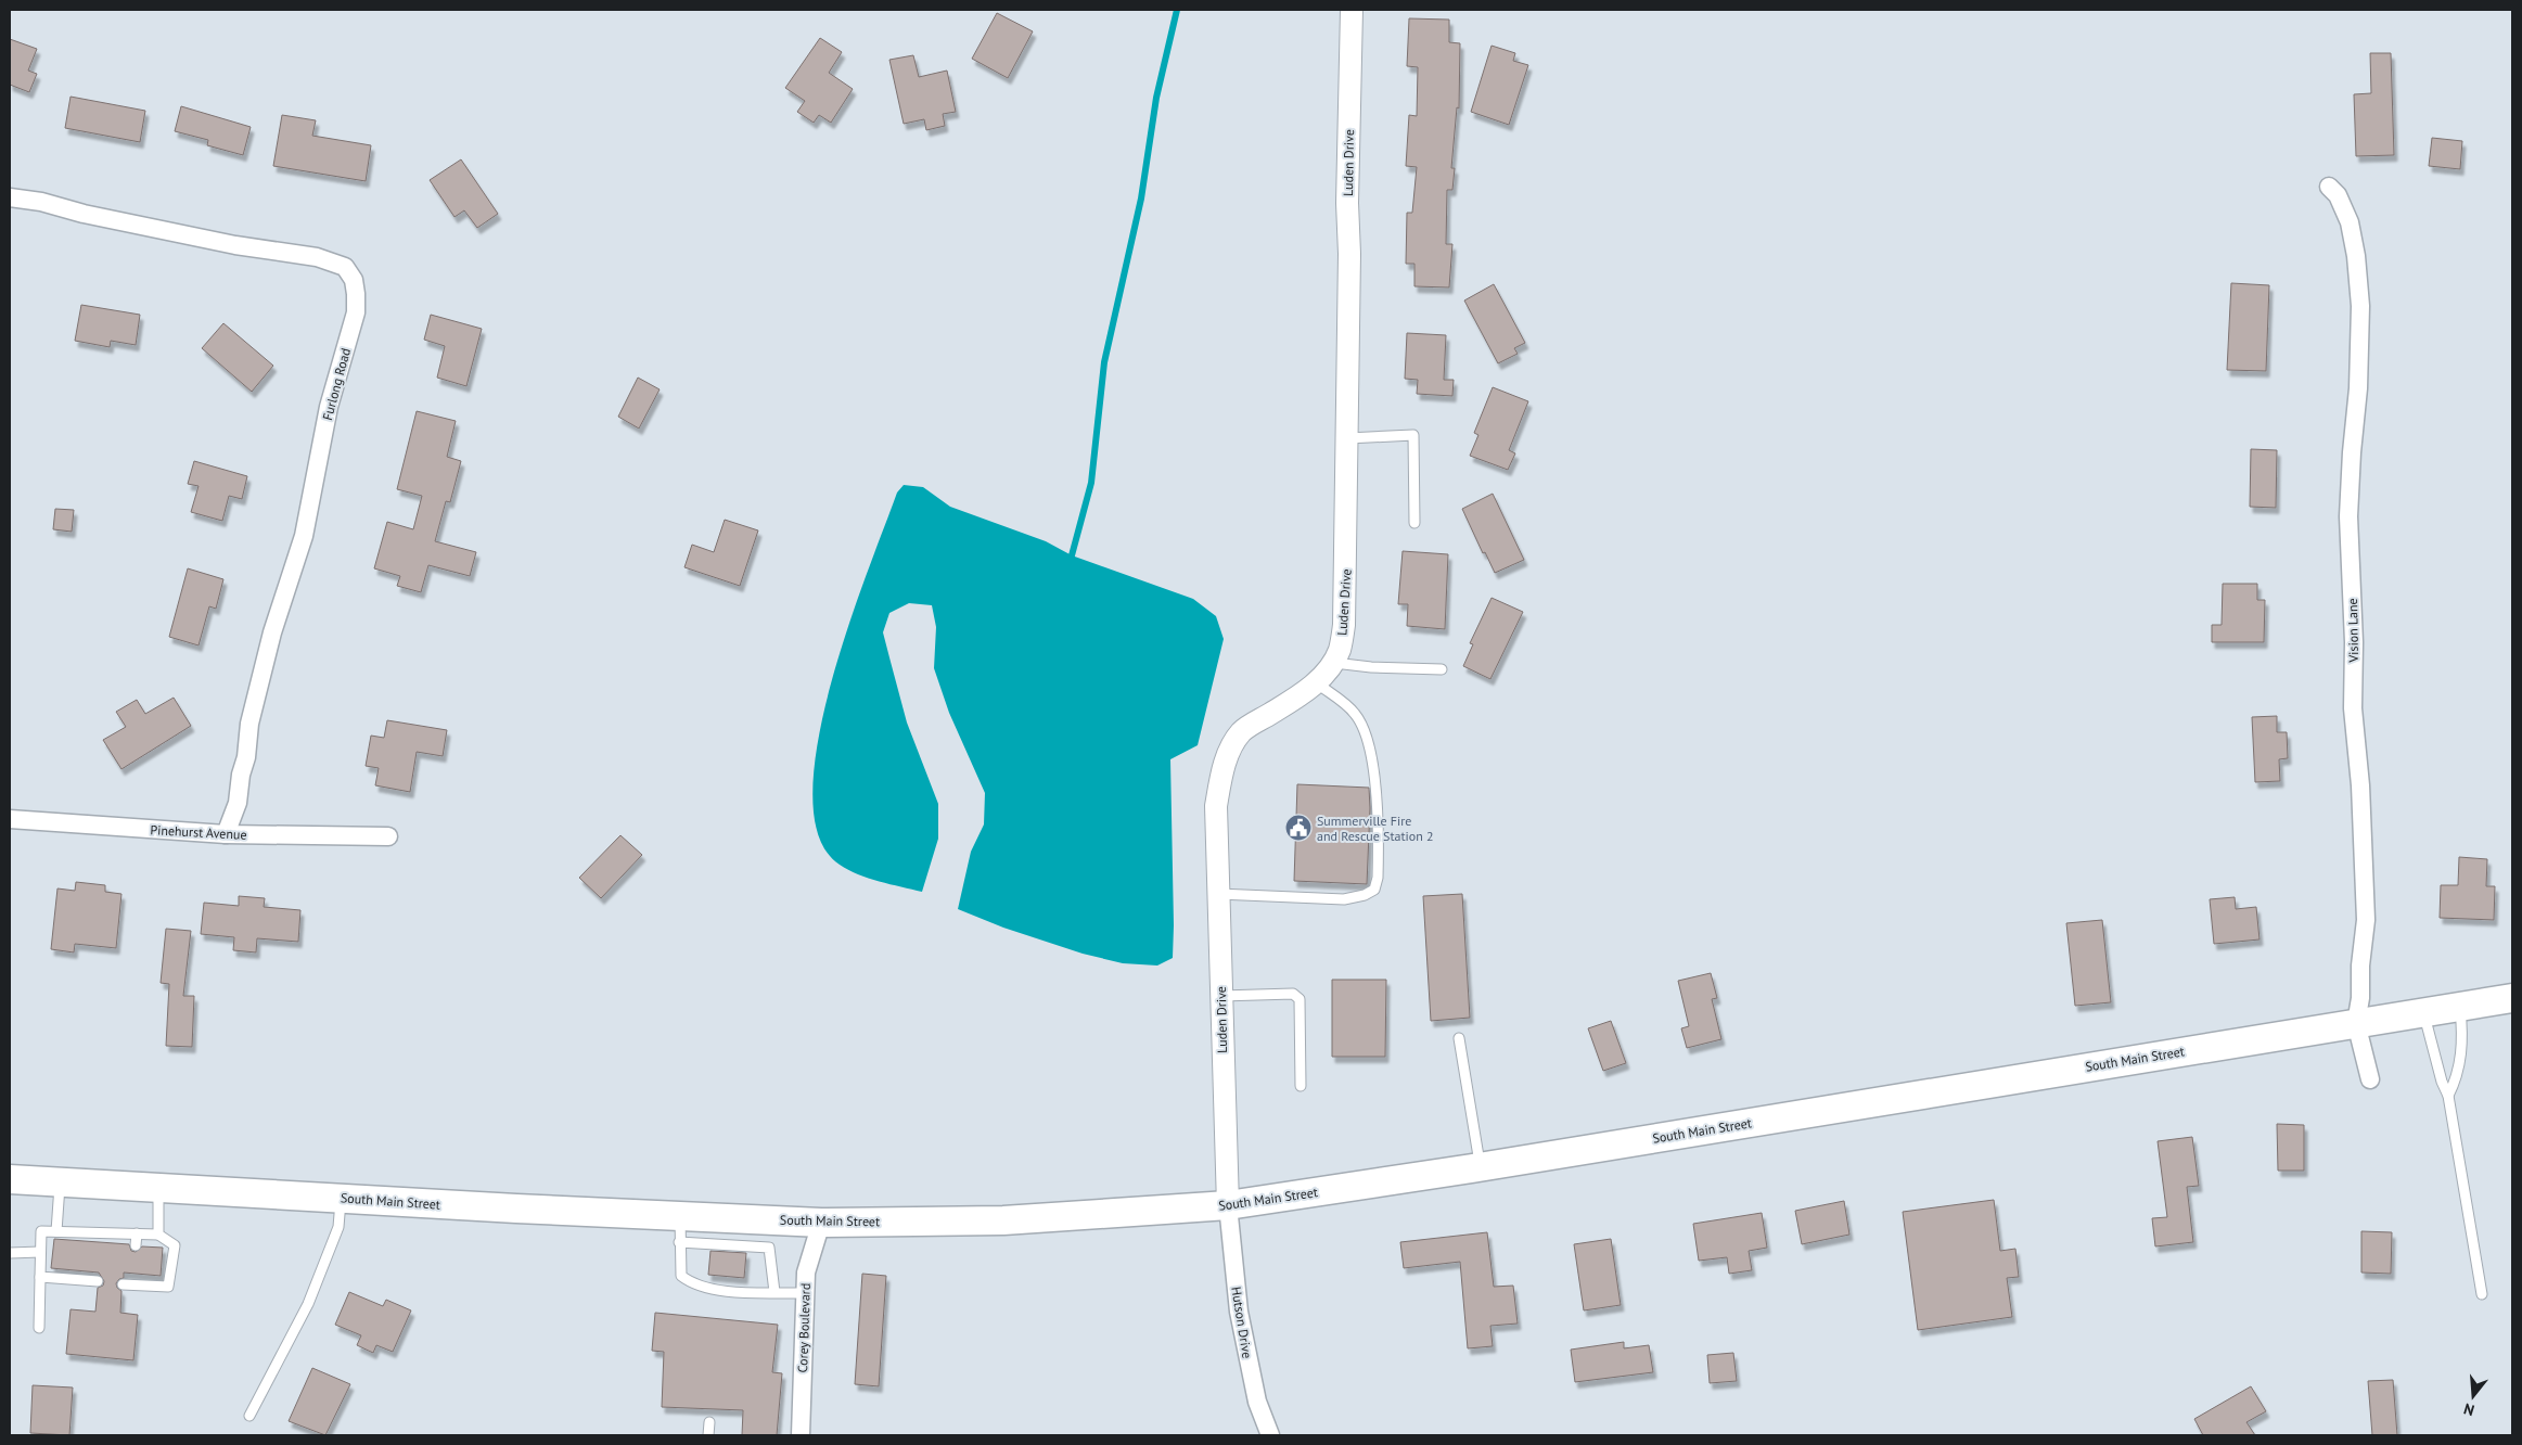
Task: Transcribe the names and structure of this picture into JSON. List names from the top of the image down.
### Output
{
  "streets": {
    "main road": ["South Main Street"],
    "street": [
      "Luden Drive",
      "Furlong Road",
      "Vision Lane",
      "Pinehurst Avenue",
      "Hutson Drive",
      "Corey Boulevard"
    ]
  },
  "crossings": [
    ["Luden Drive", "South Main Street"],
    ["Luden Drive", "Hutson Drive"],
    ["Furlong Road", "Pinehurst Avenue"],
    ["Vision Lane", "South Main Street"],
    ["South Main Street", "Hutson Drive"],
    ["South Main Street", "Corey Boulevard"]
  ],
  "places": {
    "public building": ["Summerville Fire and Rescue Station 2"]
  },
  "north": "bottom"
}
